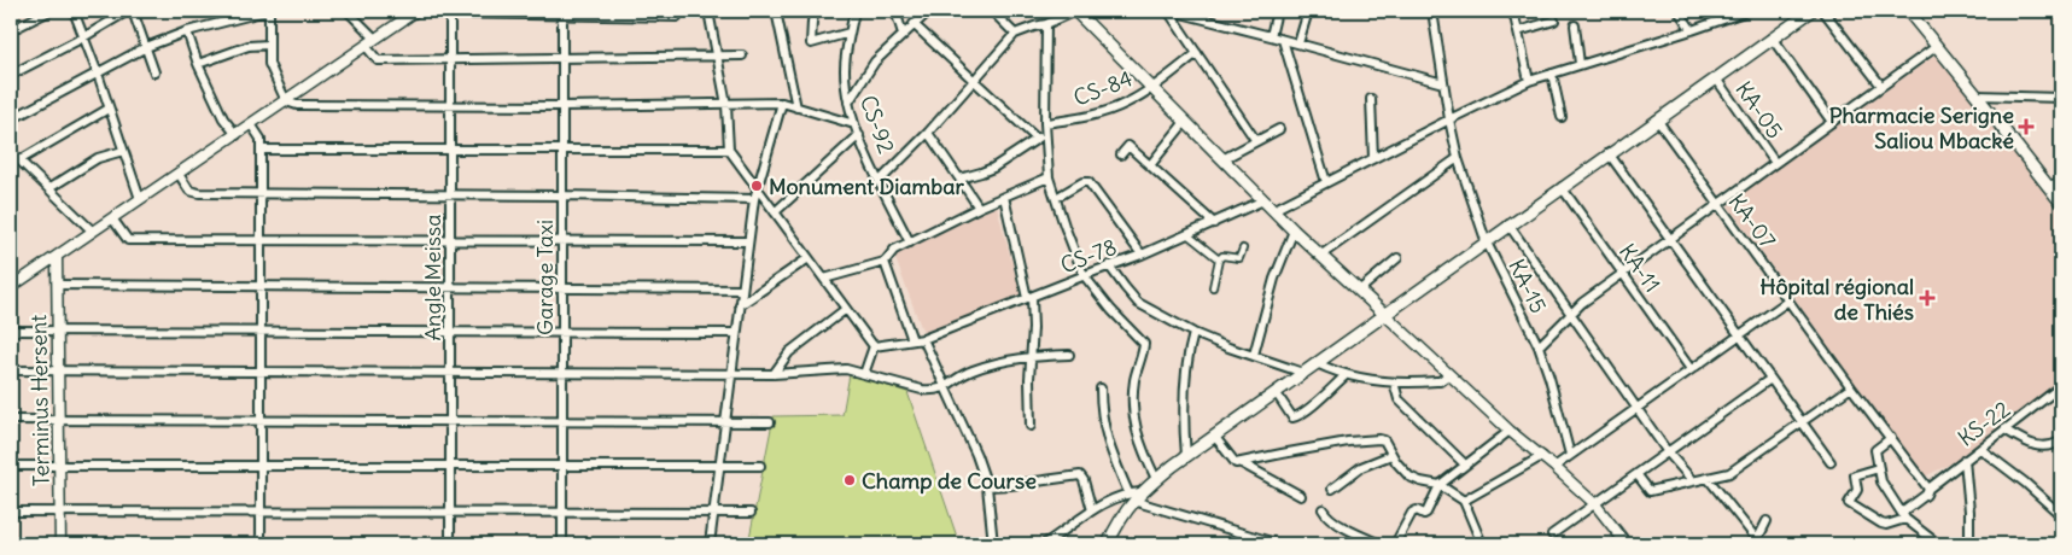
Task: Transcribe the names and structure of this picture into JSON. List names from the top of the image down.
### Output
{
  "streets": {
    "street": [
      "CS-84",
      "KA-05",
      "CS-92",
      "KA-07",
      "CS-78",
      "KA-11",
      "Angle Meissa",
      "Garage Taxi",
      "KA-15",
      "Terminus Hersent",
      "KS-22"
    ]
  },
  "crossings": [
    ["KA-07", "KS-22"]
  ],
  "places": {
    "health": ["Pharmacie Serigne Saliou Mbacké", "Hôpital régional de Thiés"],
    "other": ["Monument Diambar", "Champ de Course"]
  }
}
